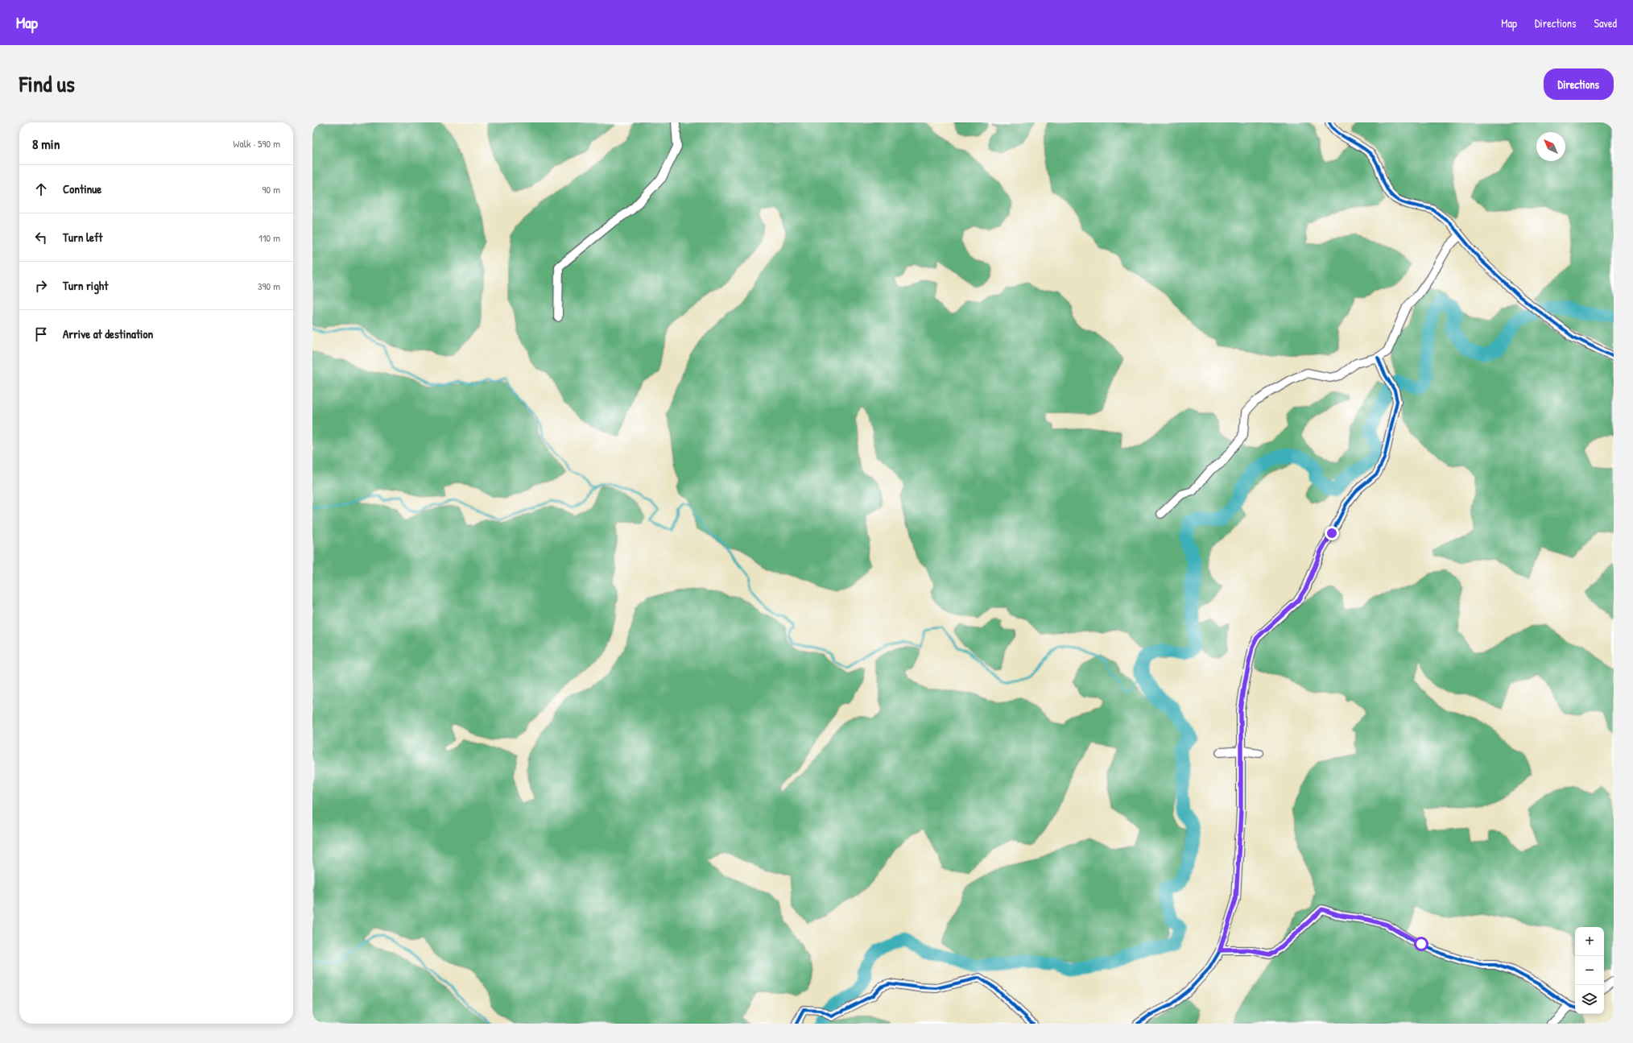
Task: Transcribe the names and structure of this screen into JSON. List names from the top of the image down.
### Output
{
  "north": "top left",
  "page": {
    "header": "Map",
    "nav": ["Map", "Directions", "Saved"],
    "title": "Find us",
    "buttons": "Directions",
    "heading": ["8 min", "Walk · 590 m"],
    "list": [
      ["Continue", "90 m"],
      ["Turn left", "110 m"],
      ["Turn right", "390 m"],
      "Arrive at destination"
    ],
    "map_buttons": ["+", "−"]
  }
}
